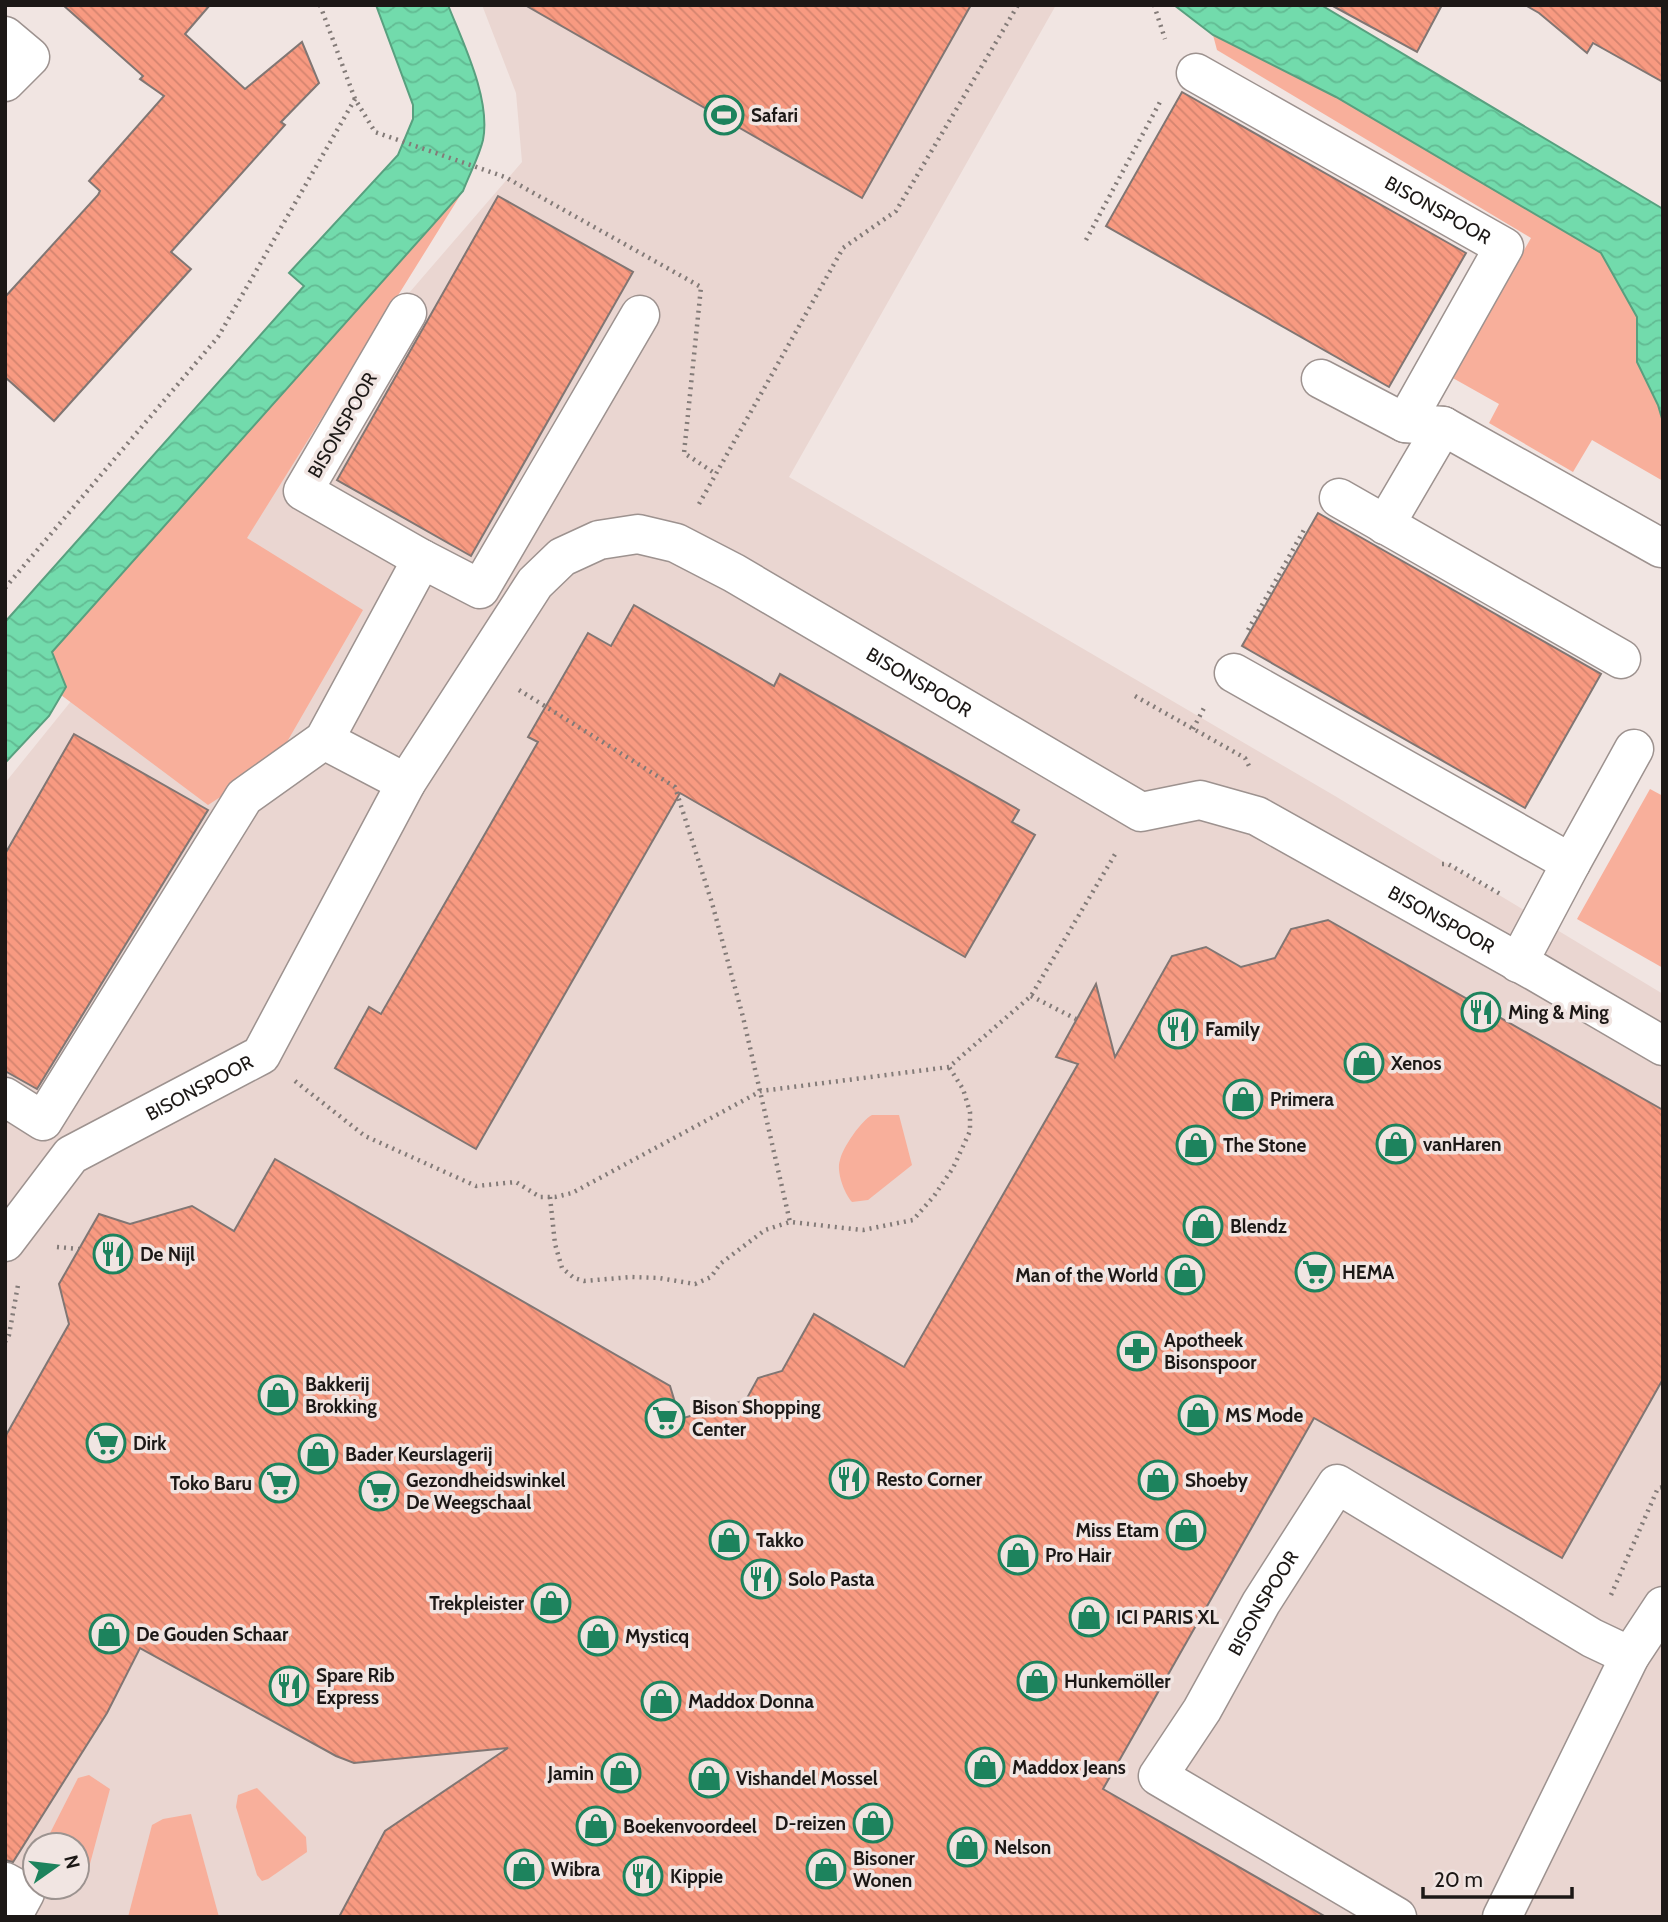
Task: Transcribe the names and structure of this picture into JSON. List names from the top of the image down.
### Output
{
  "streets": {
    "street": ["BISONSPOOR"]
  },
  "places": {
    "sports": ["Safari"],
    "restaurant": [
      "Ming & Ming",
      "Family",
      "De Nijl",
      "Resto Corner",
      "Solo Pasta",
      "Spare Rib Express",
      "Kippie"
    ],
    "shop": [
      "Xenos",
      "Primera",
      "vanHaren",
      "The Stone",
      "Blendz",
      "Man of the World",
      "Bakkerij Brokking",
      "MS Mode",
      "Bader Keurslagerij",
      "Shoeby",
      "Miss Etam",
      "Takko",
      "Pro Hair",
      "Trekpleister",
      "ICI PARIS XL",
      "De Gouden Schaar",
      "Mysticq",
      "Hunkemöller",
      "Maddox Donna",
      "Maddox Jeans",
      "Jamin",
      "Vishandel Mossel",
      "D-reizen",
      "Boekenvoordeel",
      "Nelson",
      "Wibra",
      "Bisoner Wonen"
    ],
    "supermarket": [
      "HEMA",
      "Bison Shopping Center",
      "Dirk",
      "Toko Baru",
      "Gezondheidswinkel De Weegschaal"
    ],
    "pharmacy": ["Apotheek Bisonspoor"]
  },
  "scale_bar": "20 m",
  "north": "right"
}
